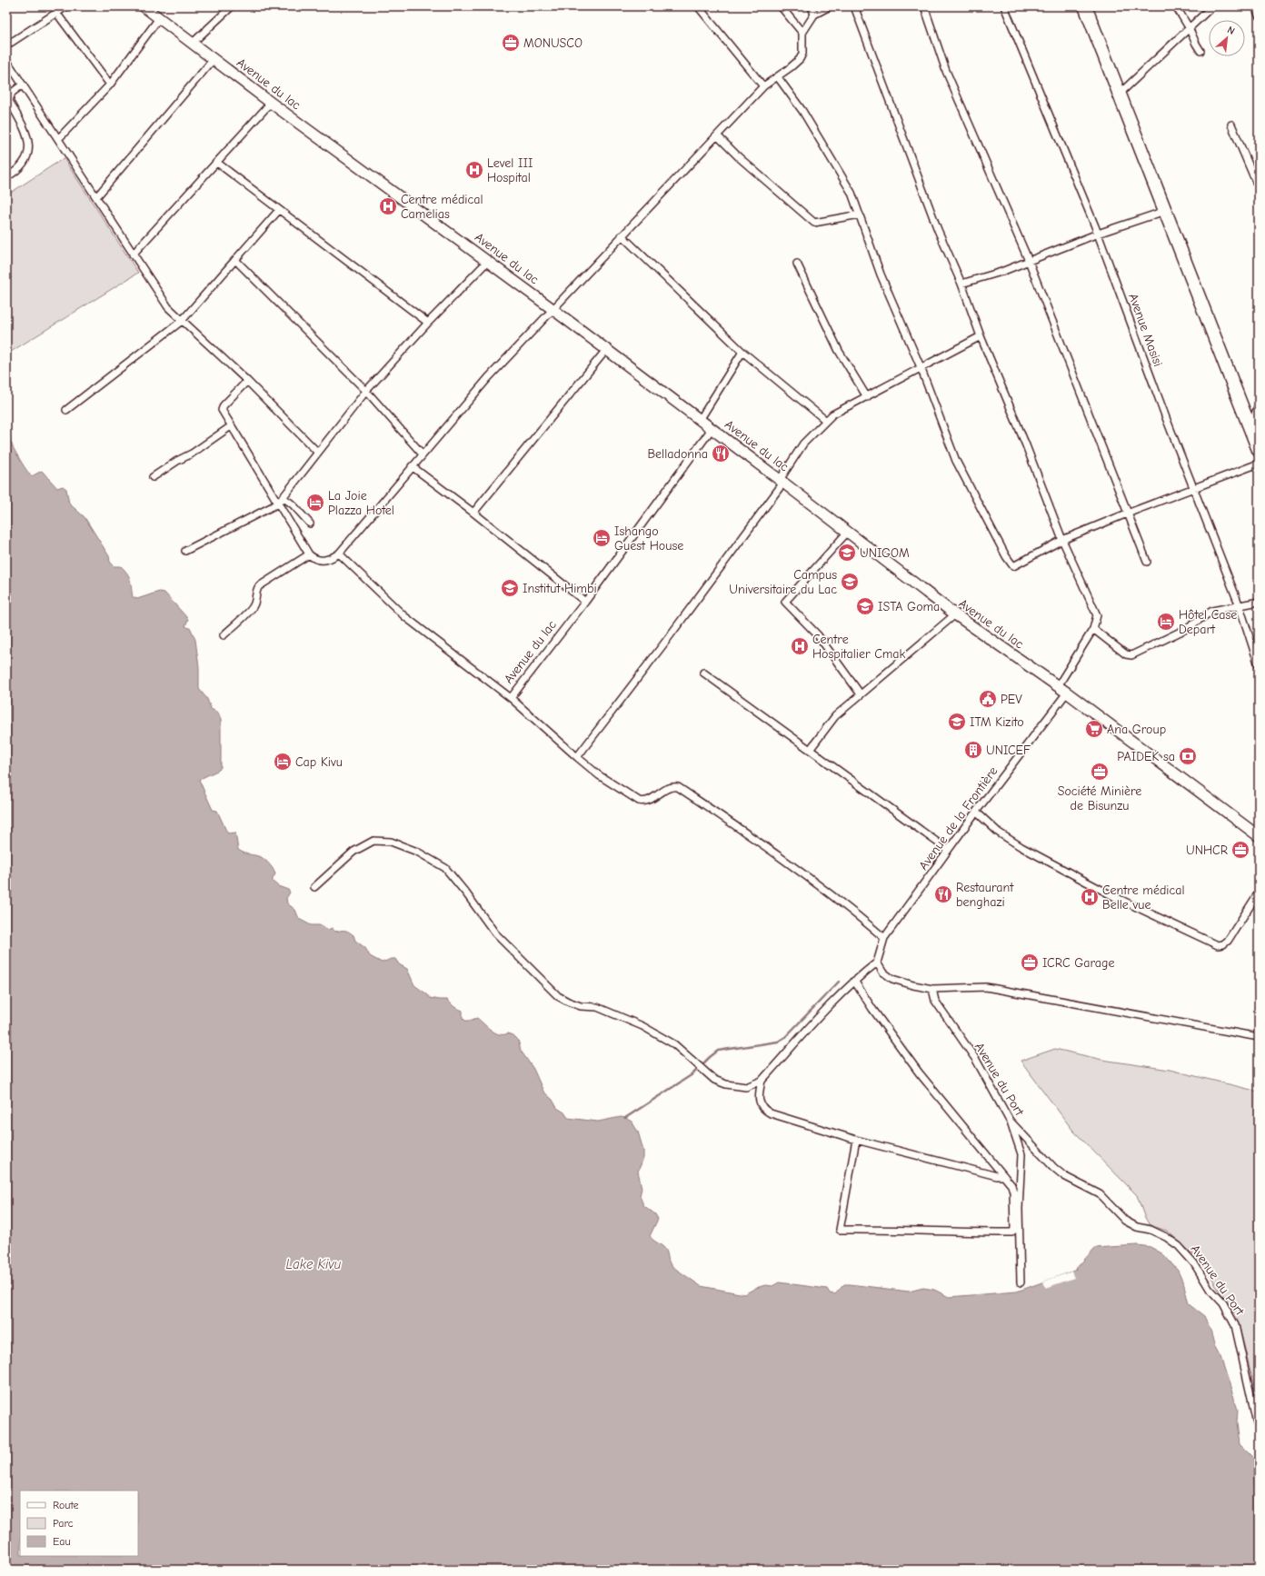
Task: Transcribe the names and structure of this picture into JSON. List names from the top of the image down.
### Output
{
  "streets": {
    "main road": ["Avenue du lac"],
    "street": ["Avenue Masisi", "Avenue de la Frontière", "Avenue du Port"]
  },
  "crossings": [
    ["Avenue du lac", "Avenue de la Frontière"]
  ],
  "water": ["Lake Kivu"],
  "places": {
    "office": [
      "MONUSCO",
      "Société Minière de Bisunzu",
      "UNHCR",
      "ICRC Garage"
    ],
    "hospital": [
      "Level III Hospital",
      "Centre médical Camelias",
      "Centre Hospitalier Cmak",
      "Centre médical Belle vue"
    ],
    "restaurant": ["Belladonna", "Restaurant benghazi"],
    "hotel": [
      "La Joie Plazza Hotel",
      "Ishango Guest House",
      "Hôtel Case Depart",
      "Cap Kivu"
    ],
    "school or university": [
      "UNIGOM",
      "Campus Universitaire du Lac",
      "Institut Himbi",
      "ISTA Goma",
      "ITM Kizito"
    ],
    "public building": ["PEV"],
    "supermarket": ["Ana Group"],
    "building": ["UNICEF"],
    "bank": ["PAIDEK sa"]
  },
  "legend": ["Route", "Parc", "Eau"],
  "north": "top right"
}
